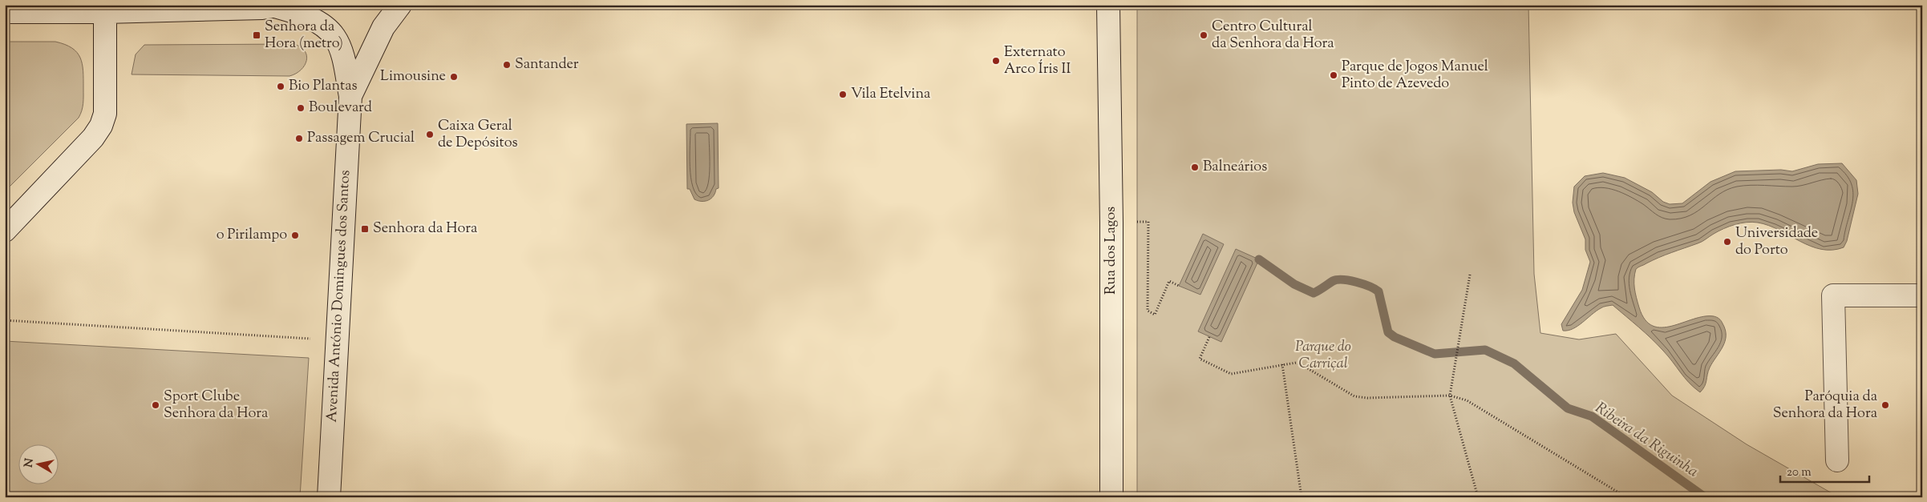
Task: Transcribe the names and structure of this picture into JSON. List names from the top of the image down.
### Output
{
  "streets": {
    "street": ["Rua dos Lagos", "Avenida António Domingues dos Santos"]
  },
  "water": ["Ribeira da Riguinha"],
  "parks": ["Parque do Carriçal"],
  "places": {
    "transit": ["Senhora da Hora (metro)", "Senhora da Hora"],
    "other": [
      "Centro Cultural da Senhora da Hora",
      "Externato Arco Íris II",
      "Santander",
      "Parque de Jogos Manuel Pinto de Azevedo",
      "Limousine",
      "Bio Plantas",
      "Vila Etelvina",
      "Boulevard",
      "Caixa Geral de Depósitos",
      "Passagem Crucial",
      "Balneários",
      "o Pirilampo",
      "Universidade do Porto",
      "Sport Clube Senhora da Hora",
      "Paróquia da Senhora da Hora"
    ]
  },
  "scale_bar": "20 m",
  "north": "left"
}
